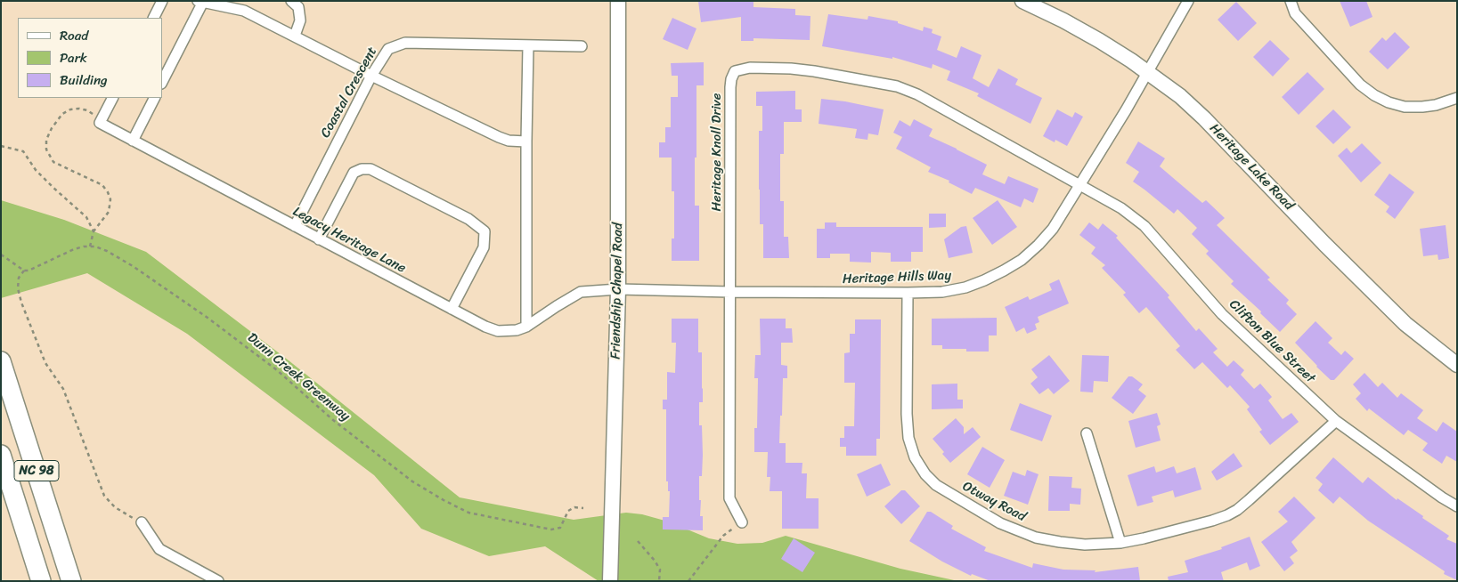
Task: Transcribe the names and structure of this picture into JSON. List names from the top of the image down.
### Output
{
  "streets": {
    "highway": ["NC 98"],
    "street": [
      "Coastal Crescent",
      "Heritage Knoll Drive",
      "Heritage Lake Road",
      "Legacy Heritage Lane",
      "Heritage Hills Way",
      "Friendship Chapel Road",
      "Clifton Blue Street",
      "Otway Road"
    ],
    "path": ["Dunn Creek Greenway"]
  },
  "crossings": [
    ["Coastal Crescent", "Legacy Heritage Lane"],
    ["Heritage Knoll Drive", "Heritage Hills Way"],
    ["Heritage Knoll Drive", "Clifton Blue Street"],
    ["Heritage Lake Road", "Heritage Hills Way"],
    ["Legacy Heritage Lane", "Heritage Hills Way"],
    ["Legacy Heritage Lane", "Friendship Chapel Road"],
    ["Heritage Hills Way", "Friendship Chapel Road"],
    ["Heritage Hills Way", "Clifton Blue Street"],
    ["Heritage Hills Way", "Otway Road"],
    ["Clifton Blue Street", "Otway Road"]
  ],
  "legend": ["Road", "Park", "Building"]
}
